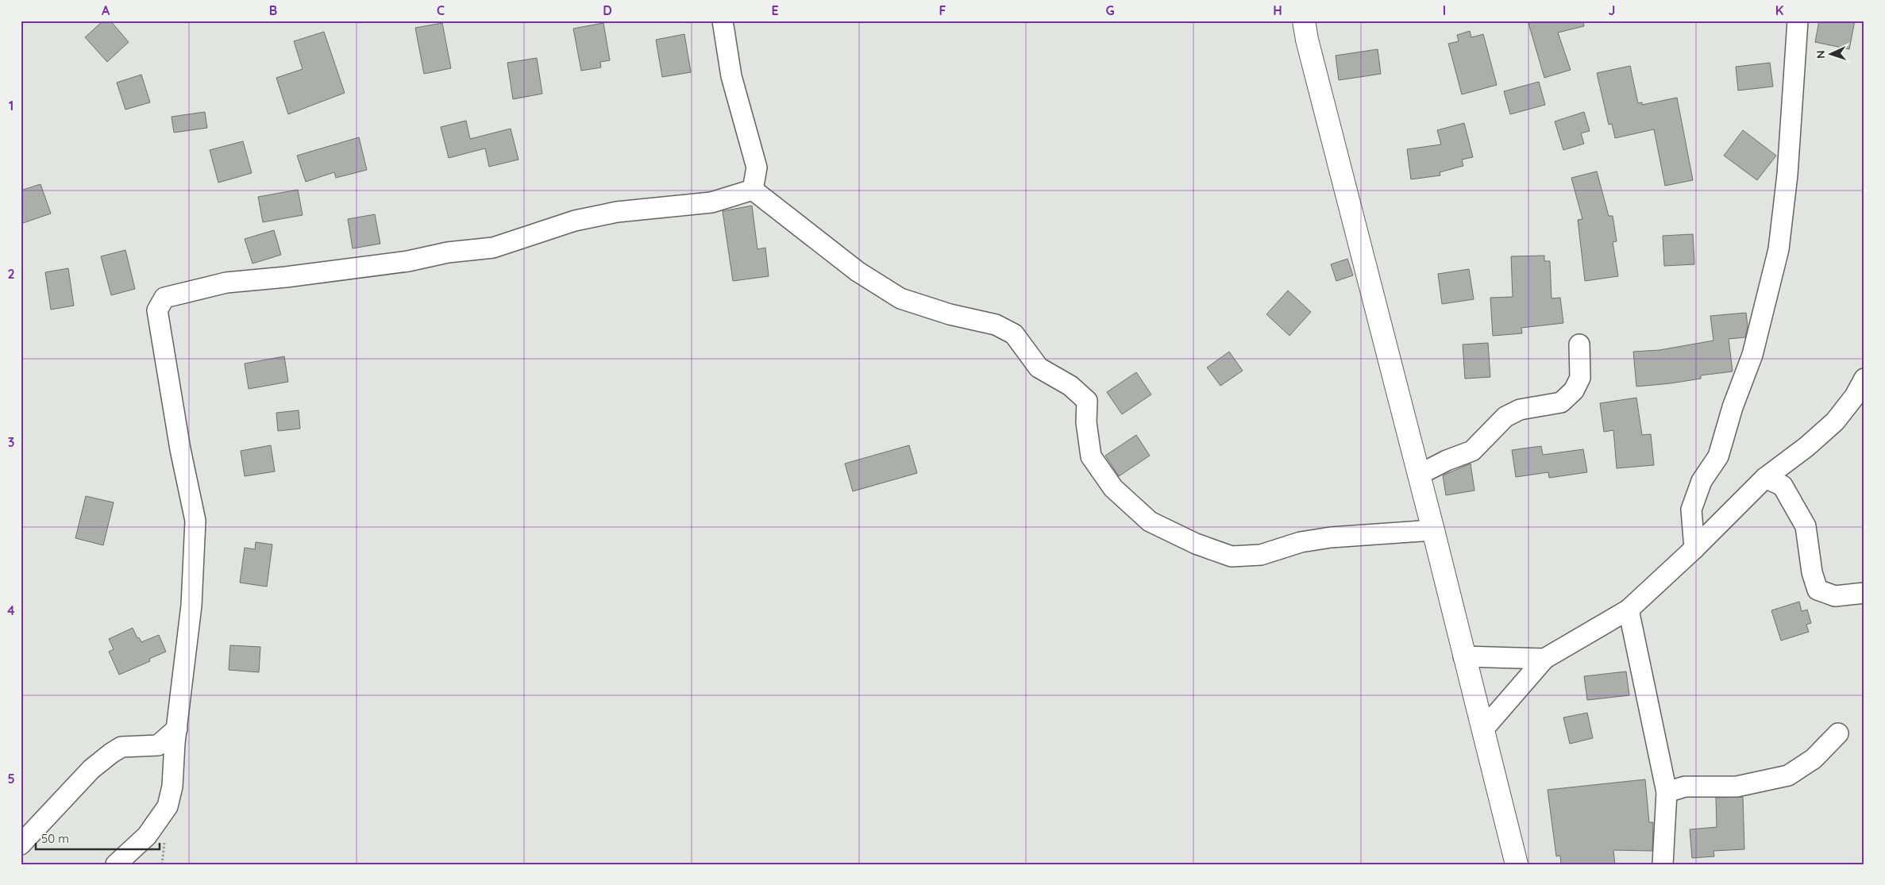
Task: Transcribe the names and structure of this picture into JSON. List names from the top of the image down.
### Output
{
  "scale_bar": "50 m",
  "north": "left",
  "grid": {
    "columns": [
      "A",
      "B",
      "C",
      "D",
      "E",
      "F",
      "G",
      "H",
      "I",
      "J",
      "K"
    ],
    "rows": [
      "1",
      "2",
      "3",
      "4",
      "5"
    ]
  }
}
